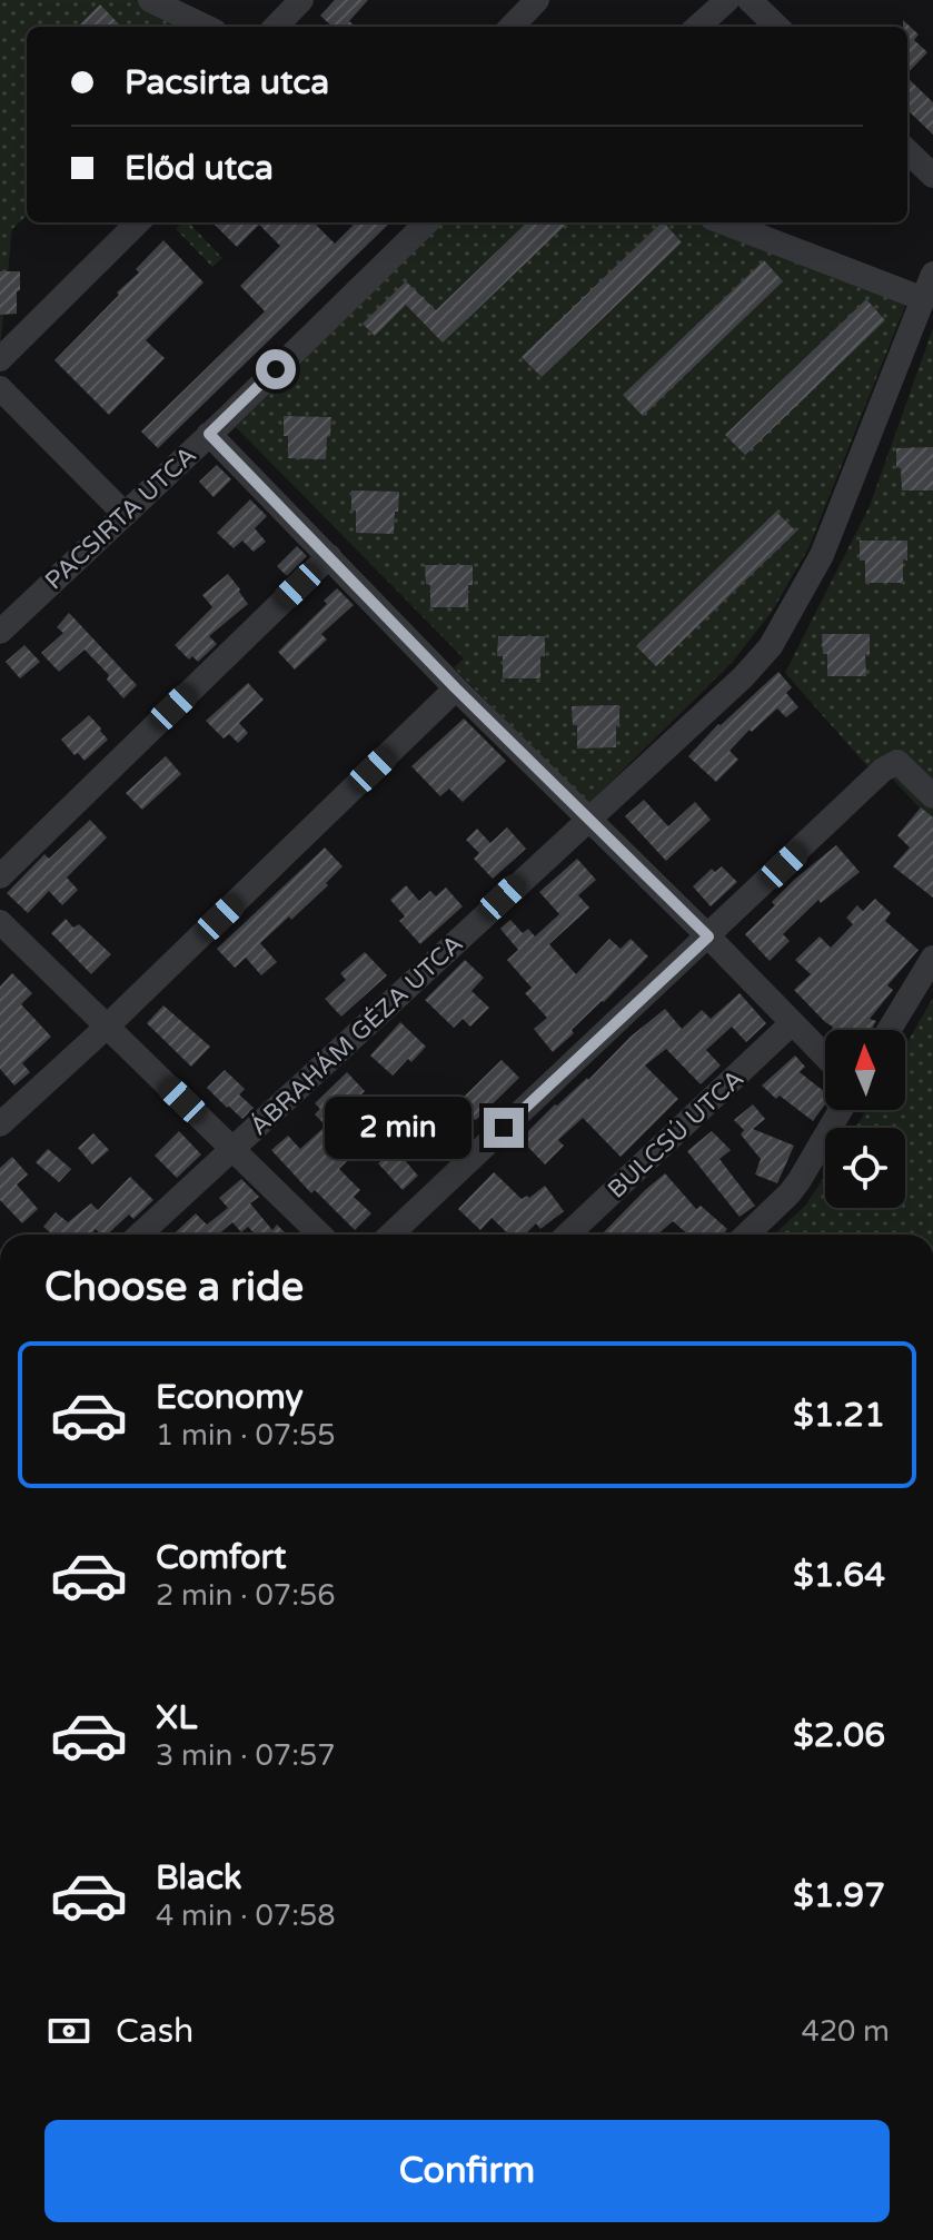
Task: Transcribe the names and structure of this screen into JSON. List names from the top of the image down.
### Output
{
  "streets": {
    "street": ["PACSIRTA UTCA", "ÁBRAHÁM GÉZA UTCA", "BULCSÚ UTCA"]
  },
  "north": "top",
  "page": {
    "banner": ["Pacsirta utca", "Előd utca"],
    "bubble": "2 min",
    "heading": "Choose a ride",
    "list": [
      {
        "name": "Economy",
        "note": "1 min · 07:55",
        "value": "$1.21"
      },
      {
        "name": "Comfort",
        "note": "2 min · 07:56",
        "value": "$1.64"
      },
      {
        "name": "XL",
        "note": "3 min · 07:57",
        "value": "$2.06"
      },
      {
        "name": "Black",
        "note": "4 min · 07:58",
        "value": "$1.97"
      }
    ],
    "pay": ["Cash", "420 m"],
    "buttons": "Confirm"
  }
}
